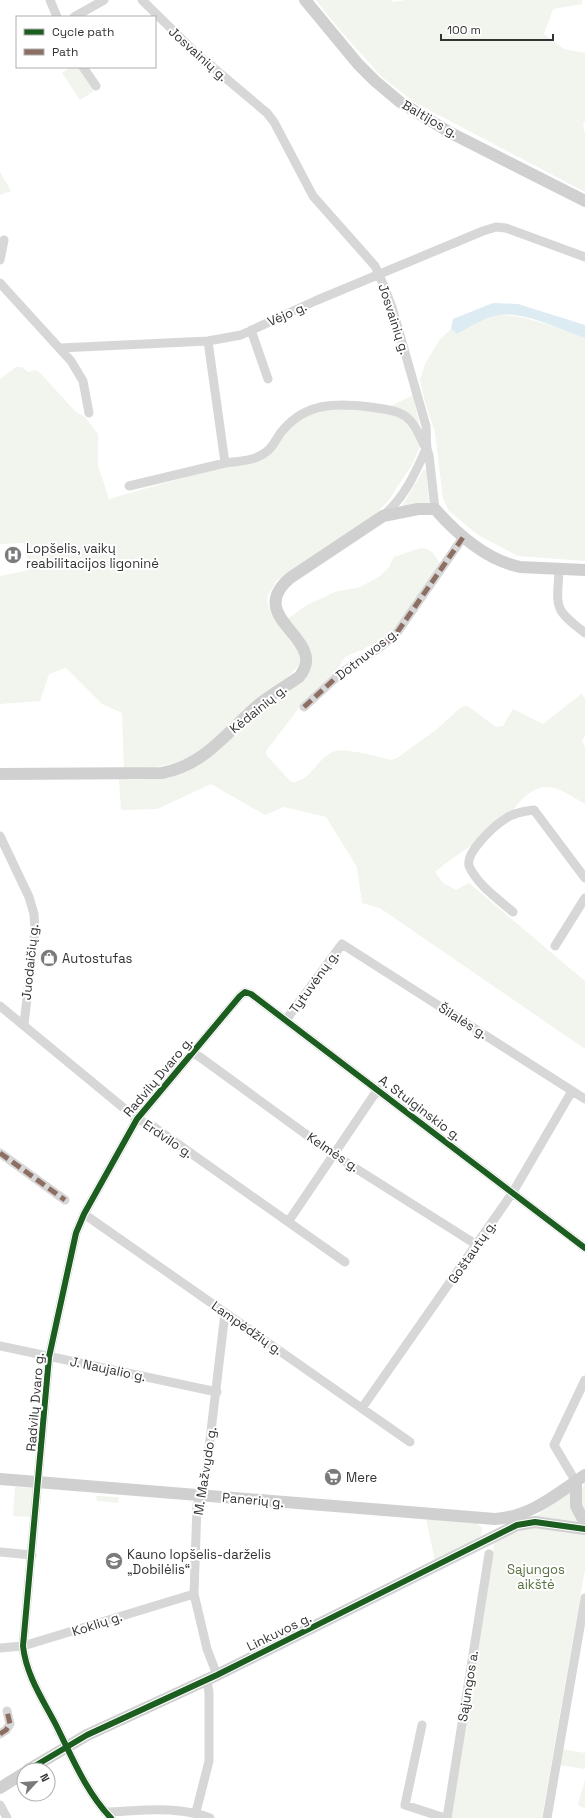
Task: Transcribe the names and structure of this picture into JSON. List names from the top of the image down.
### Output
{
  "streets": {
    "street": [
      "Josvainių g.",
      "Baltijos g.",
      "Vėjo g.",
      "Dotnuvos g.",
      "Kėdainių g.",
      "Juodaičių g.",
      "Tytuvėnų g.",
      "Šilalės g.",
      "Radvilų Dvaro g.",
      "A. Stulginskio g.",
      "Erdvilo g.",
      "Kelmės g.",
      "Goštautų g.",
      "Lampėdžių g.",
      "J. Naujalio g.",
      "M. Mažvydo g.",
      "Panerių g.",
      "Koklių g.",
      "Linkuvos g.",
      "Sąjungos a."
    ]
  },
  "crossings": [
    ["Josvainių g.", "Vėjo g."],
    ["Juodaičių g.", "Erdvilo g."],
    ["Tytuvėnų g.", "Šilalės g."],
    ["Tytuvėnų g.", "A. Stulginskio g."],
    ["Šilalės g.", "Goštautų g."],
    ["Radvilų Dvaro g.", "A. Stulginskio g."],
    ["Radvilų Dvaro g.", "Erdvilo g."],
    ["Radvilų Dvaro g.", "Kelmės g."],
    ["Radvilų Dvaro g.", "Lampėdžių g."],
    ["Radvilų Dvaro g.", "J. Naujalio g."],
    ["Radvilų Dvaro g.", "Panerių g."],
    ["Radvilų Dvaro g.", "Koklių g."],
    ["Radvilų Dvaro g.", "Linkuvos g."],
    ["A. Stulginskio g.", "Goštautų g."],
    ["Kelmės g.", "Goštautų g."],
    ["Goštautų g.", "Lampėdžių g."],
    ["Lampėdžių g.", "M. Mažvydo g."],
    ["J. Naujalio g.", "M. Mažvydo g."],
    ["M. Mažvydo g.", "Panerių g."],
    ["M. Mažvydo g.", "Koklių g."],
    ["M. Mažvydo g.", "Linkuvos g."]
  ],
  "parks": ["Sąjungos aikštė"],
  "places": {
    "hospital": ["Lopšelis, vaikų reabilitacijos ligoninė"],
    "shop": ["Autostufas"],
    "supermarket": ["Mere"],
    "school or university": ["Kauno lopšelis-darželis „Dobilėlis“"]
  },
  "legend": ["Cycle path", "Path"],
  "scale_bar": "100 m",
  "north": "top right"
}
